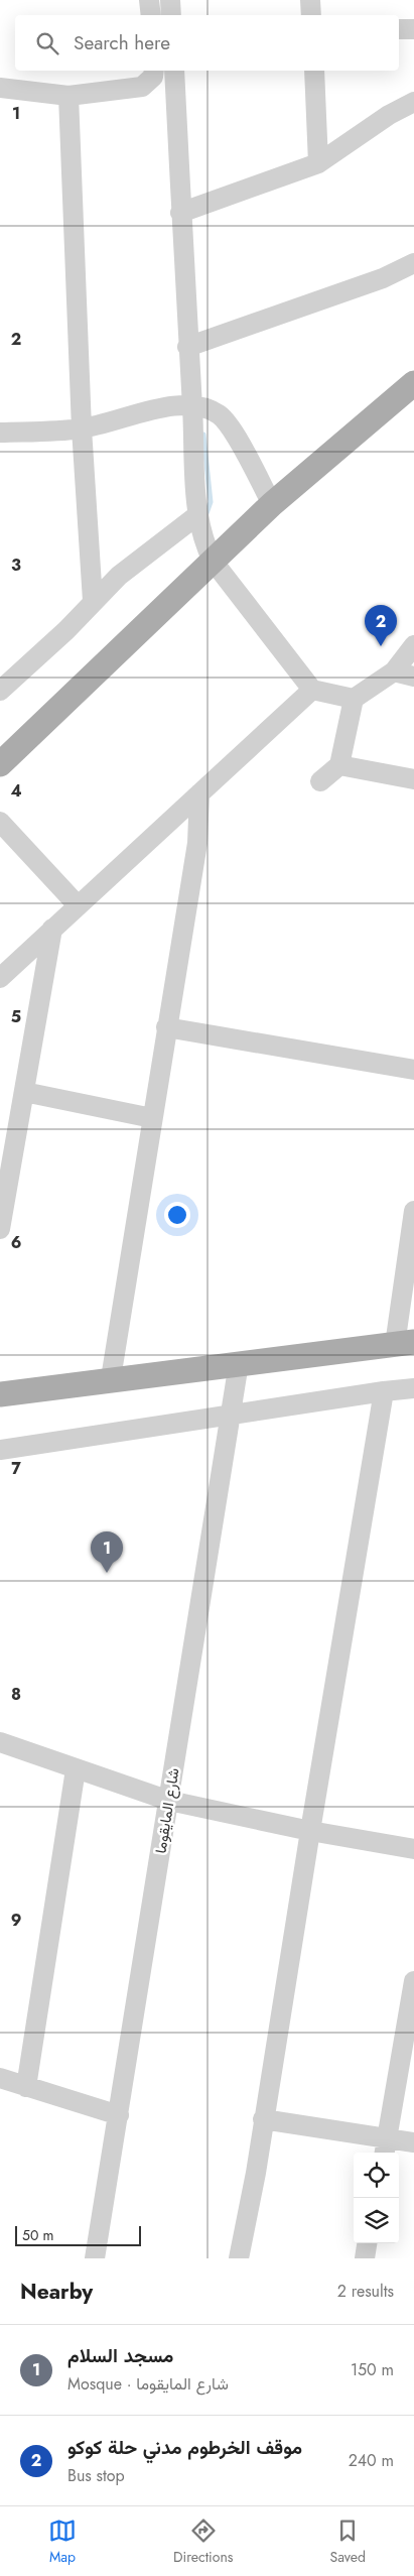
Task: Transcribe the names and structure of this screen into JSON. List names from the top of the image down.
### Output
{
  "streets": {
    "street": ["شارع المايقوما"]
  },
  "scale_bar": "50 m",
  "page": {
    "search": "Search here",
    "pins": ["2", "1"],
    "scale": "50 m",
    "heading": ["Nearby", "2 results"],
    "list": [
      {
        "mark": "1",
        "name": "مسجد السلام",
        "note": "Mosque · شارع المايقوما",
        "value": "150 m"
      },
      {
        "mark": "2",
        "name": "موقف الخرطوم مدني حلة كوكو",
        "note": "Bus stop",
        "value": "240 m"
      }
    ],
    "nav": ["Map", "Directions", "Saved"]
  },
  "grid": {
    "rows": [
      "1",
      "2",
      "3",
      "4",
      "5",
      "6",
      "7",
      "8",
      "9"
    ]
  }
}
